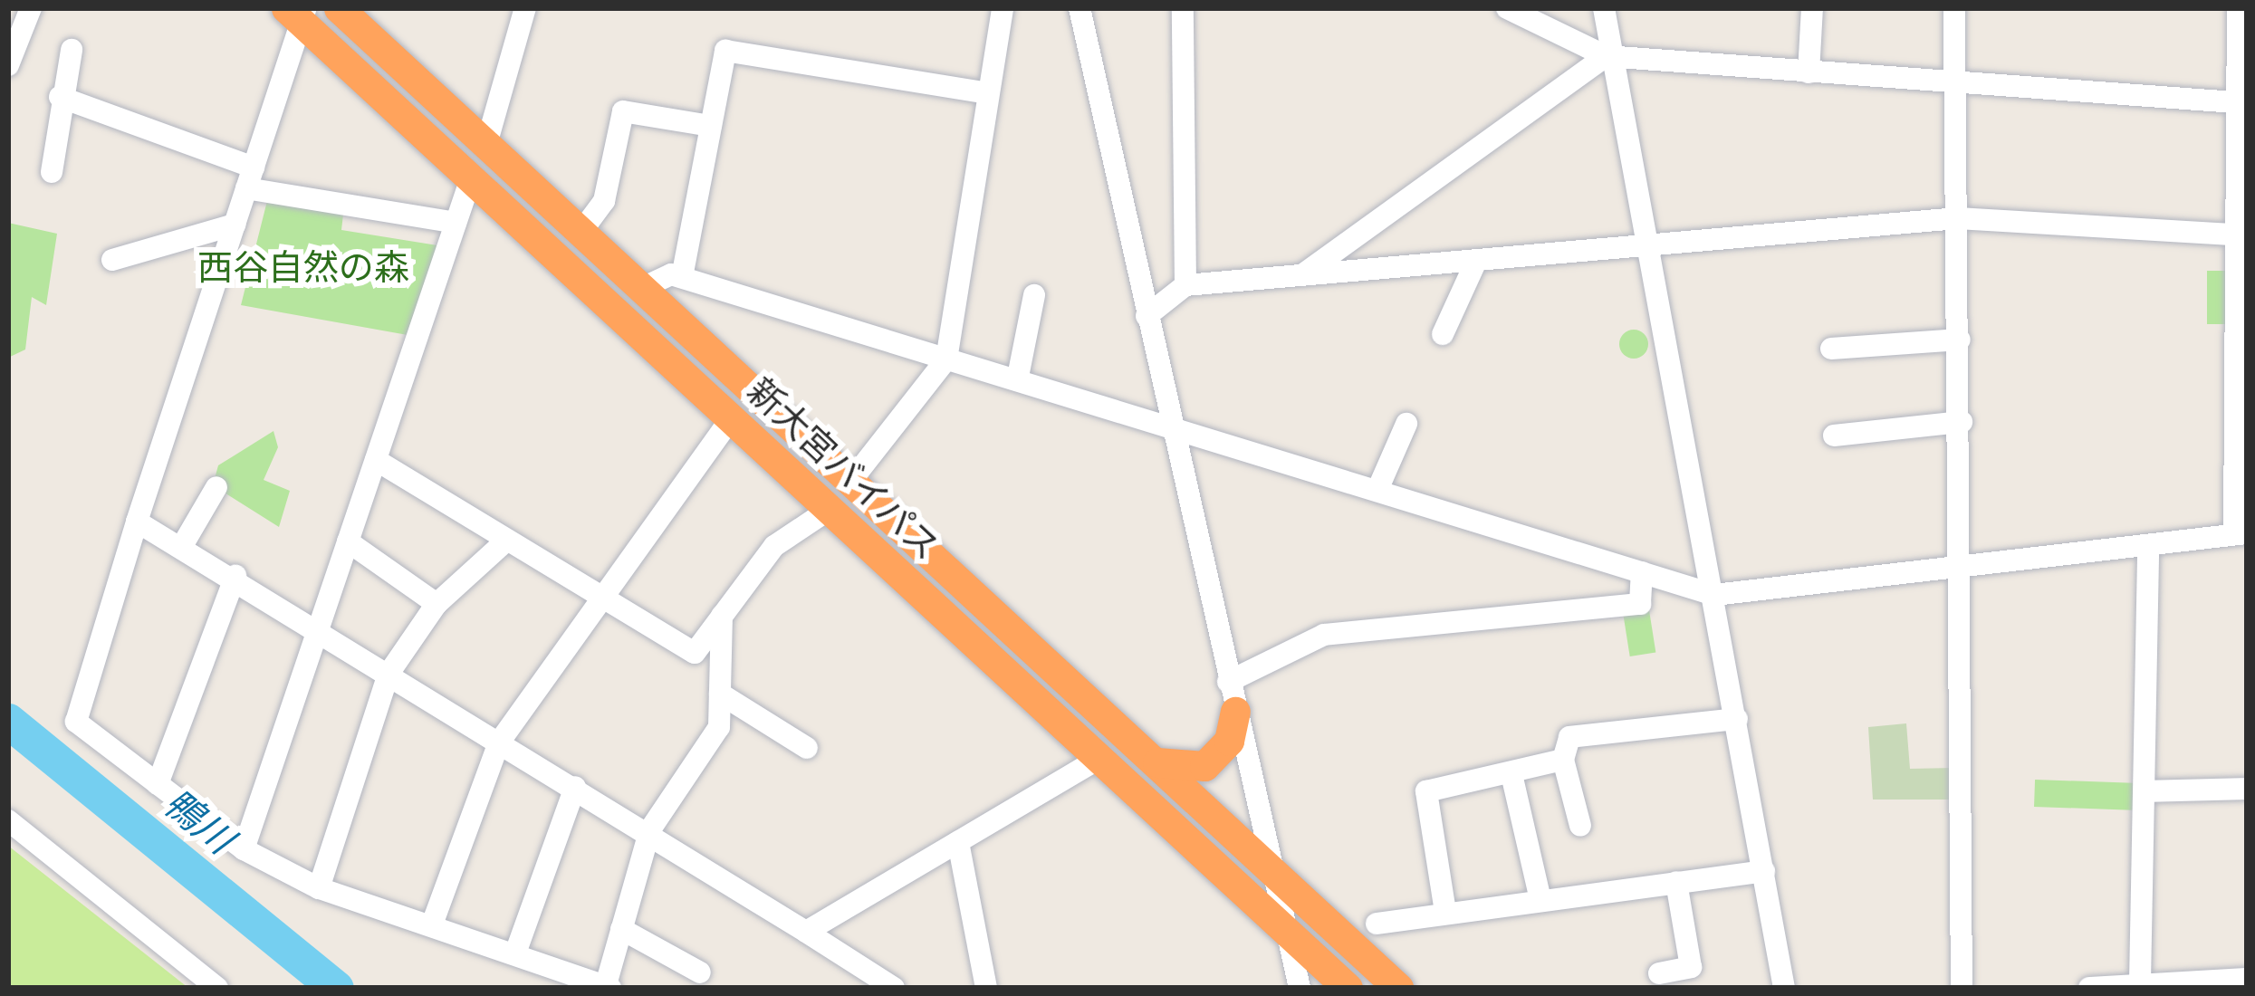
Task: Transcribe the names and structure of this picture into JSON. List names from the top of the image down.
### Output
{
  "streets": {
    "highway": ["新大宮バイパス"]
  },
  "water": ["鴨川"],
  "parks": ["西谷自然の森"]
}
